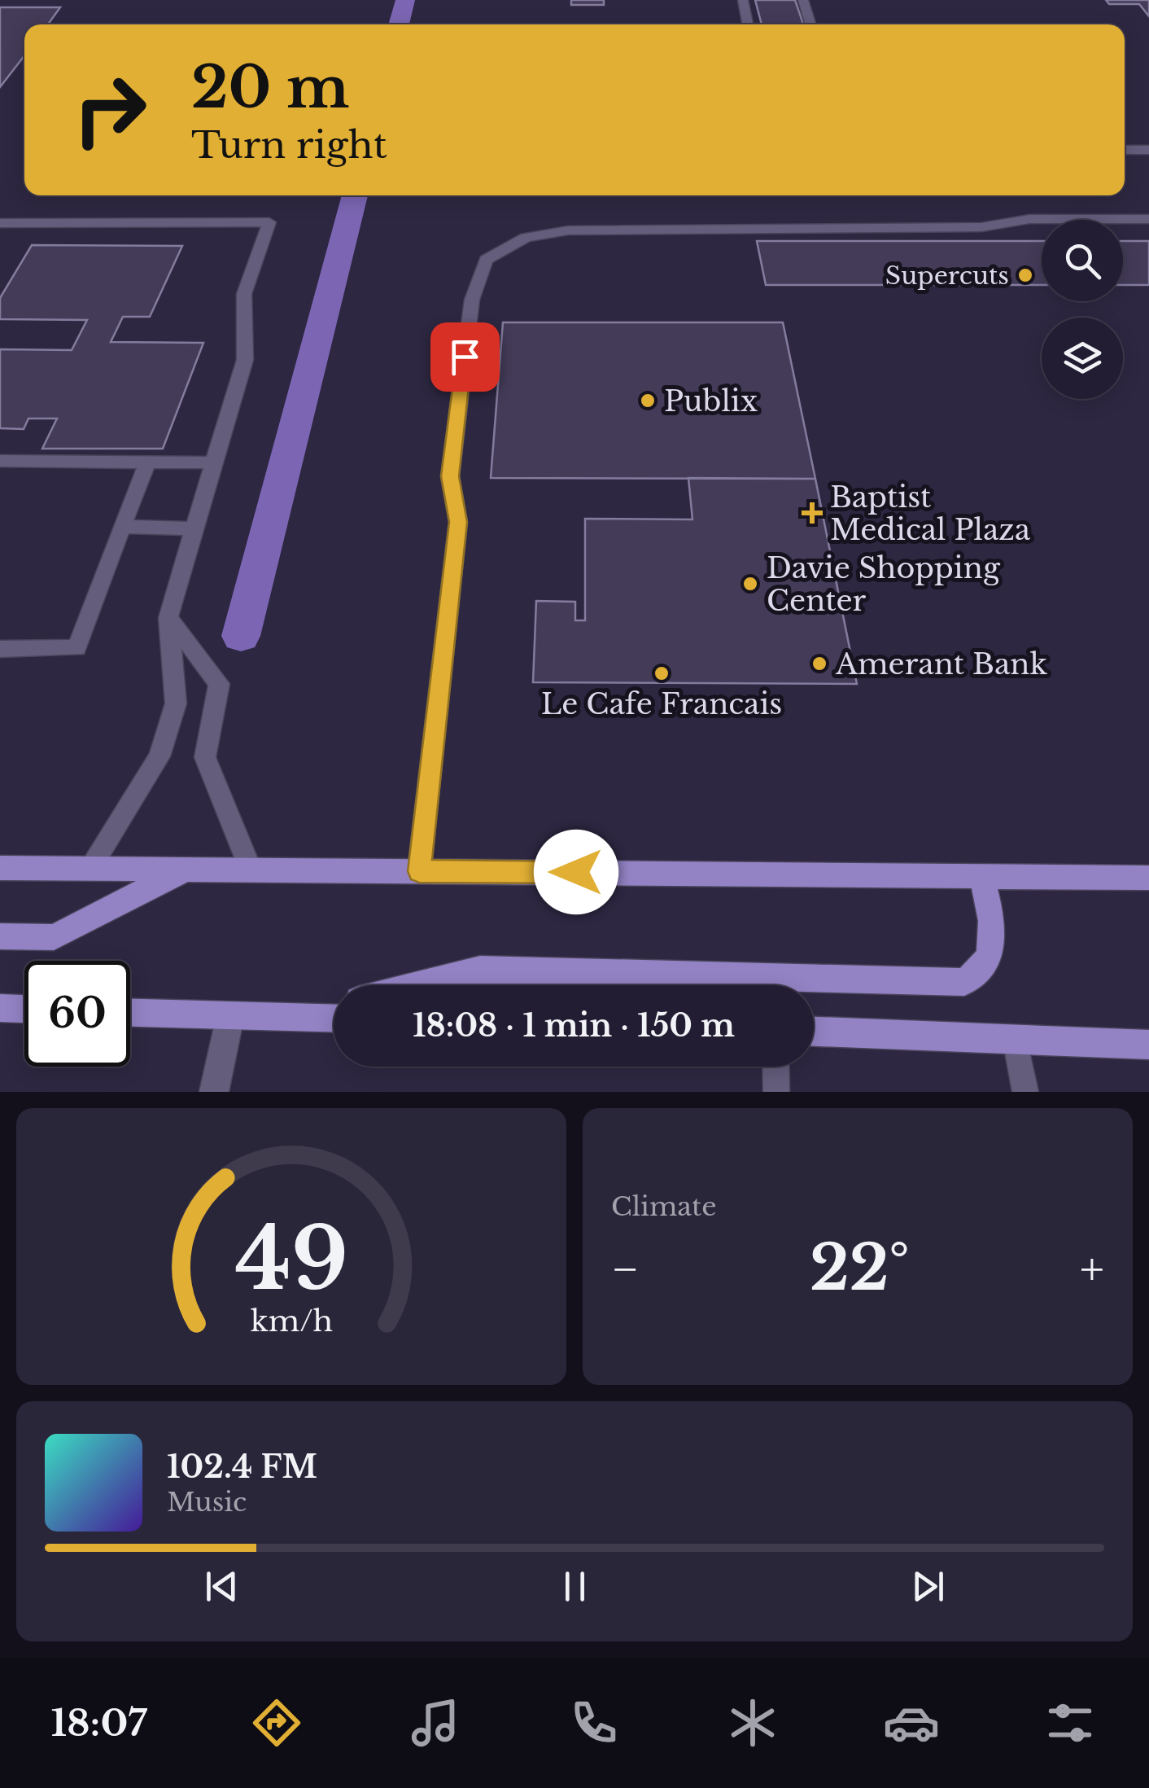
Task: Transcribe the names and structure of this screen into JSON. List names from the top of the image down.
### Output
{
  "places": {
    "other": [
      "Supercuts",
      "Publix",
      "Davie Shopping Center",
      "Amerant Bank",
      "Le Cafe Francais"
    ],
    "health": ["Baptist Medical Plaza"]
  },
  "page": {
    "turn": ["20 m", "Turn right"],
    "limit": "60",
    "trip": "18:08 · 1 min · 150 m",
    "tile": "Climate",
    "heat": ["−", "22°", "+"],
    "song": ["102.4 FM", "Music"],
    "tabs": "18:07",
    "gauge": ["49", "km/h"]
  }
}
